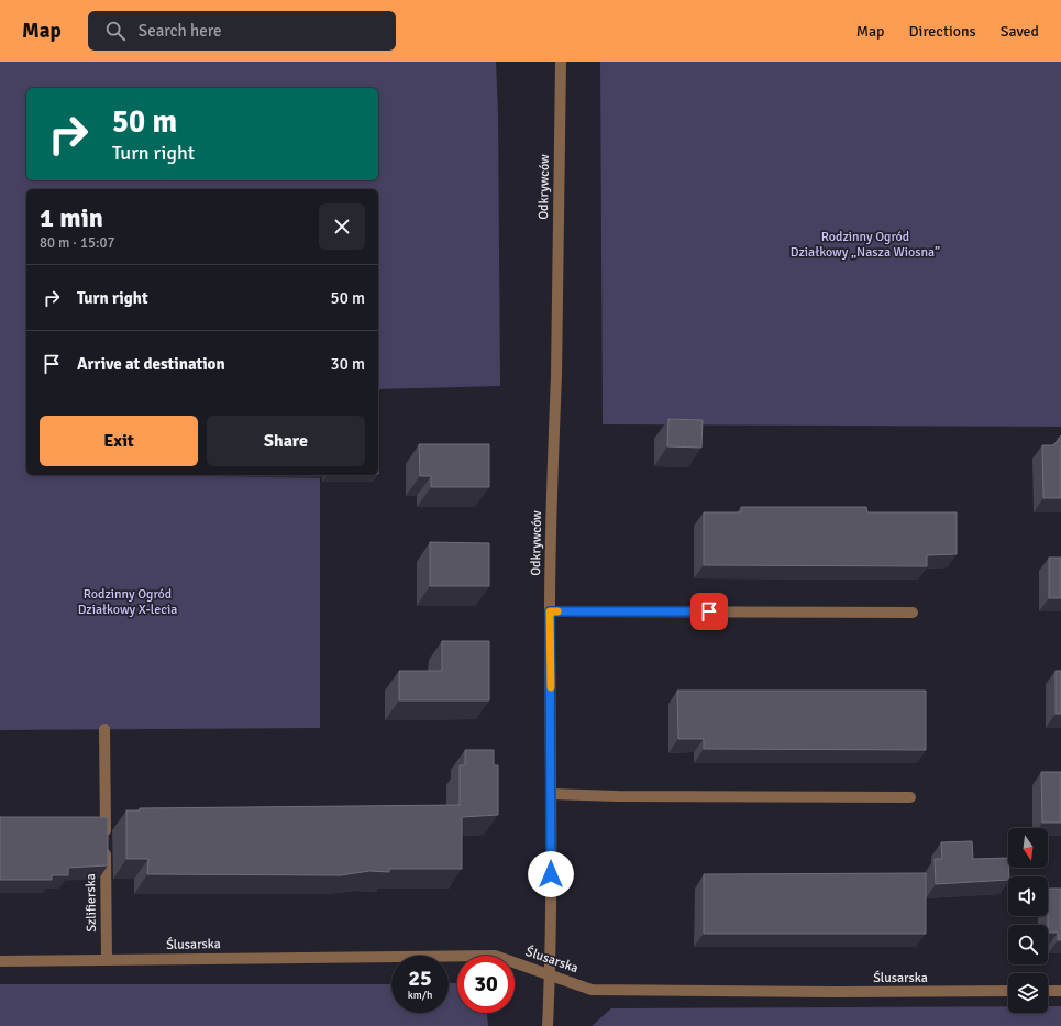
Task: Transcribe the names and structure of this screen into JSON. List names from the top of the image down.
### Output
{
  "streets": {
    "street": ["Odkrywców", "Szlifierska", "Ślusarska"]
  },
  "crossings": [
    ["Odkrywców", "Ślusarska"],
    ["Szlifierska", "Ślusarska"]
  ],
  "parks": ["Rodzinny Ogród Działkowy „Nasza Wiosna”", "Rodzinny Ogród Działkowy X-lecia"],
  "north": "bottom",
  "page": {
    "header": "Map",
    "search": "Search here",
    "nav": ["Map", "Directions", "Saved"],
    "turn": ["50 m", "Turn right"],
    "heading": ["1 min", "80 m · 15:07"],
    "list": [
      {
        "name": "Turn right",
        "value": "50 m"
      },
      {
        "name": "Arrive at destination",
        "value": "30 m"
      }
    ],
    "buttons": ["Exit", "Share"],
    "speed": "25 km/h",
    "limit": "30"
  }
}
